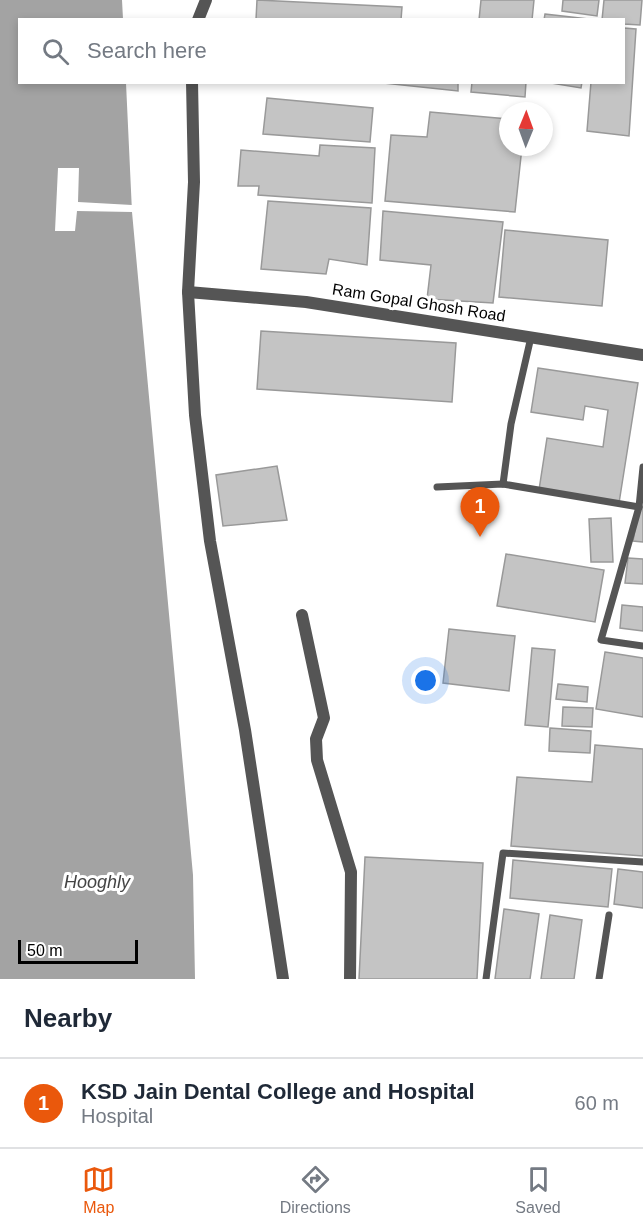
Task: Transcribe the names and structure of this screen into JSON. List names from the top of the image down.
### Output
{
  "streets": {
    "street": ["Ram Gopal Ghosh Road"]
  },
  "water": ["Hooghly"],
  "scale_bar": "50 m",
  "north": "top",
  "page": {
    "search": "Search here",
    "pins": "1",
    "scale": "50 m",
    "heading": "Nearby",
    "list": [
      {
        "mark": "1",
        "name": "KSD Jain Dental College and Hospital",
        "note": "Hospital",
        "value": "60 m"
      }
    ],
    "nav": ["Map", "Directions", "Saved"]
  }
}
